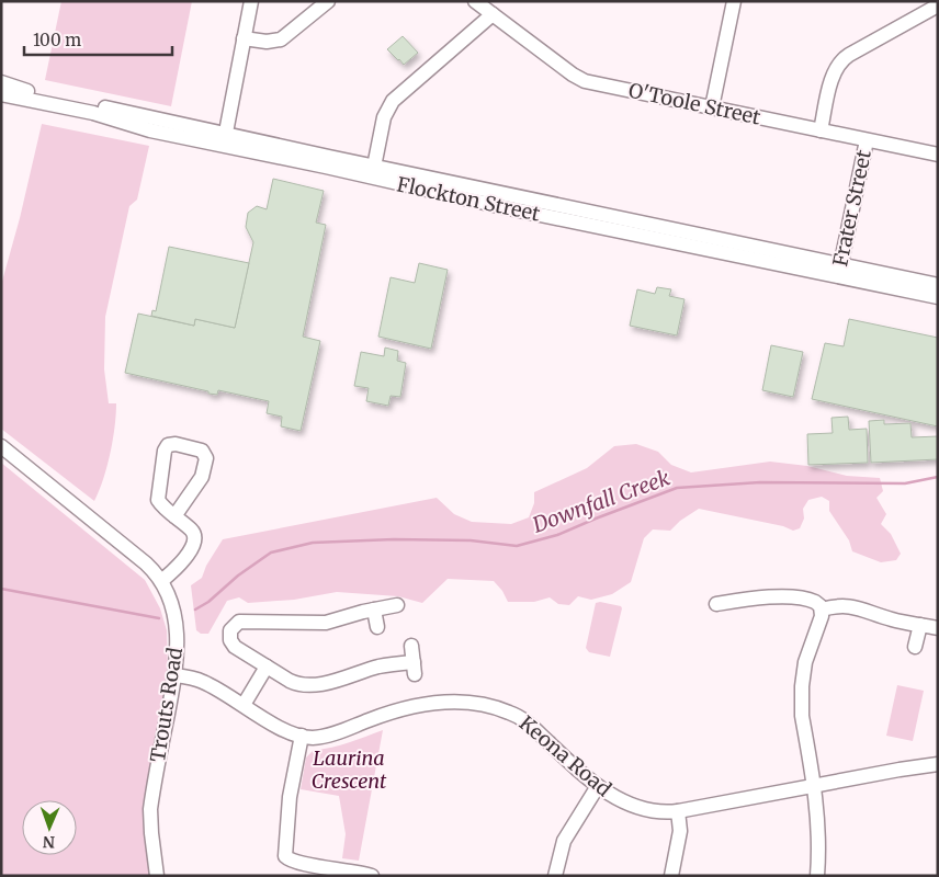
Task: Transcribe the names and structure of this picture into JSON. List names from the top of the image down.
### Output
{
  "streets": {
    "street": [
      "O'Toole Street",
      "Flockton Street",
      "Frater Street",
      "Trouts Road",
      "Keona Road"
    ]
  },
  "crossings": [
    ["O'Toole Street", "Frater Street"],
    ["Flockton Street", "Frater Street"],
    ["Trouts Road", "Keona Road"]
  ],
  "water": ["Downfall Creek"],
  "parks": ["Laurina Crescent"],
  "scale_bar": "100 m",
  "north": "bottom"
}
